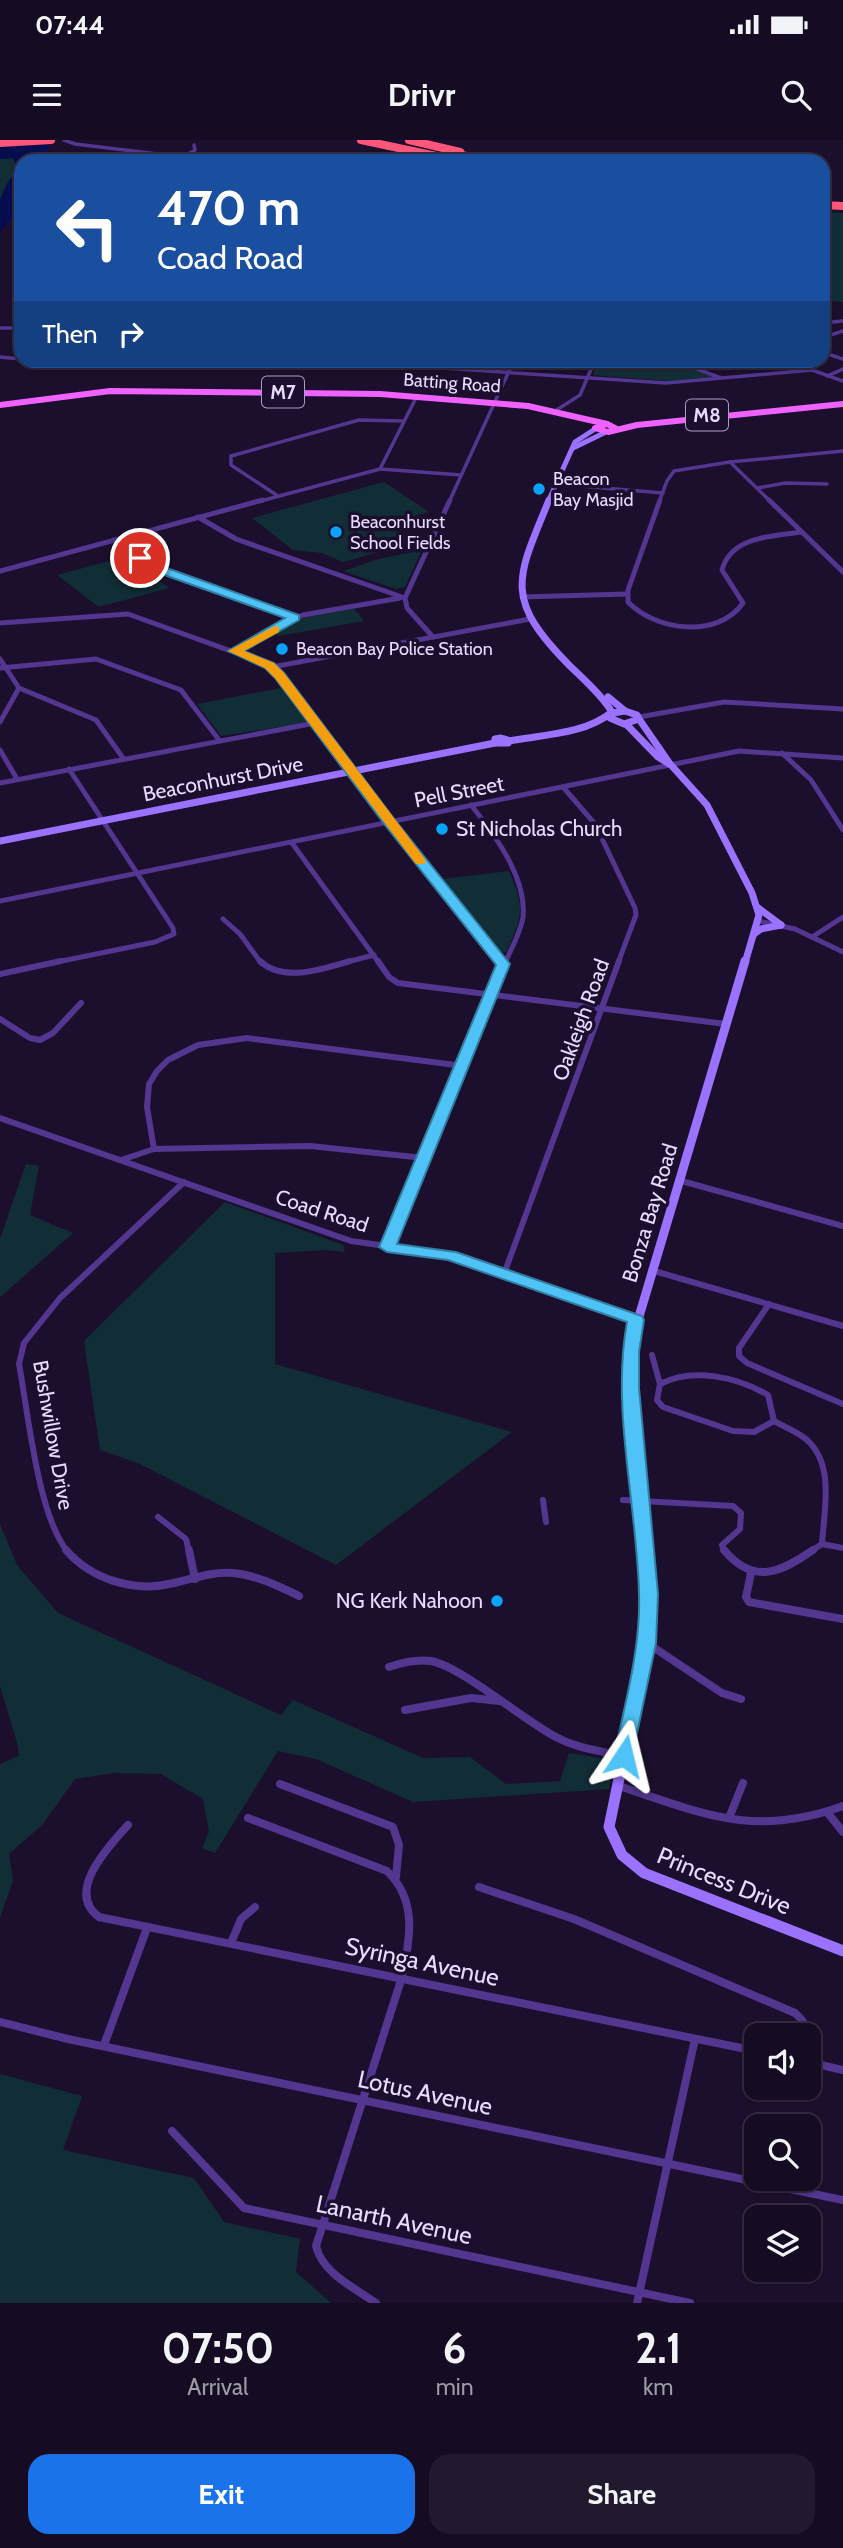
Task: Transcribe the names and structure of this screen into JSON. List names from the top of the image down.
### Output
{
  "streets": {
    "main road": ["Batting Road", "M7", "M8"],
    "street": [
      "Beaconhurst Drive",
      "Pell Street",
      "Oakleigh Road",
      "Coad Road",
      "Bonza Bay Road",
      "Bushwillow Drive",
      "Princess Drive",
      "Syringa Avenue",
      "Lotus Avenue",
      "Lanarth Avenue"
    ]
  },
  "crossings": [
    ["Batting Road", "M8"],
    ["Pell Street", "Oakleigh Road"],
    ["Pell Street", "Bonza Bay Road"],
    ["Oakleigh Road", "Coad Road"],
    ["Coad Road", "Bonza Bay Road"],
    ["Coad Road", "Bushwillow Drive"],
    ["Bonza Bay Road", "Princess Drive"]
  ],
  "places": [
    "Beacon Bay Masjid",
    "Beaconhurst School Fields",
    "Beacon Bay Police Station",
    "St Nicholas Church",
    "NG Kerk Nahoon"
  ],
  "page": {
    "status": "07:44",
    "header": "Drivr",
    "turn": ["470 m", "Coad Road"],
    "then": "Then",
    "eta": [
      "07:50",
      "Arrival",
      "6",
      "min",
      "2.1",
      "km"
    ],
    "buttons": ["Exit", "Share"]
  }
}
